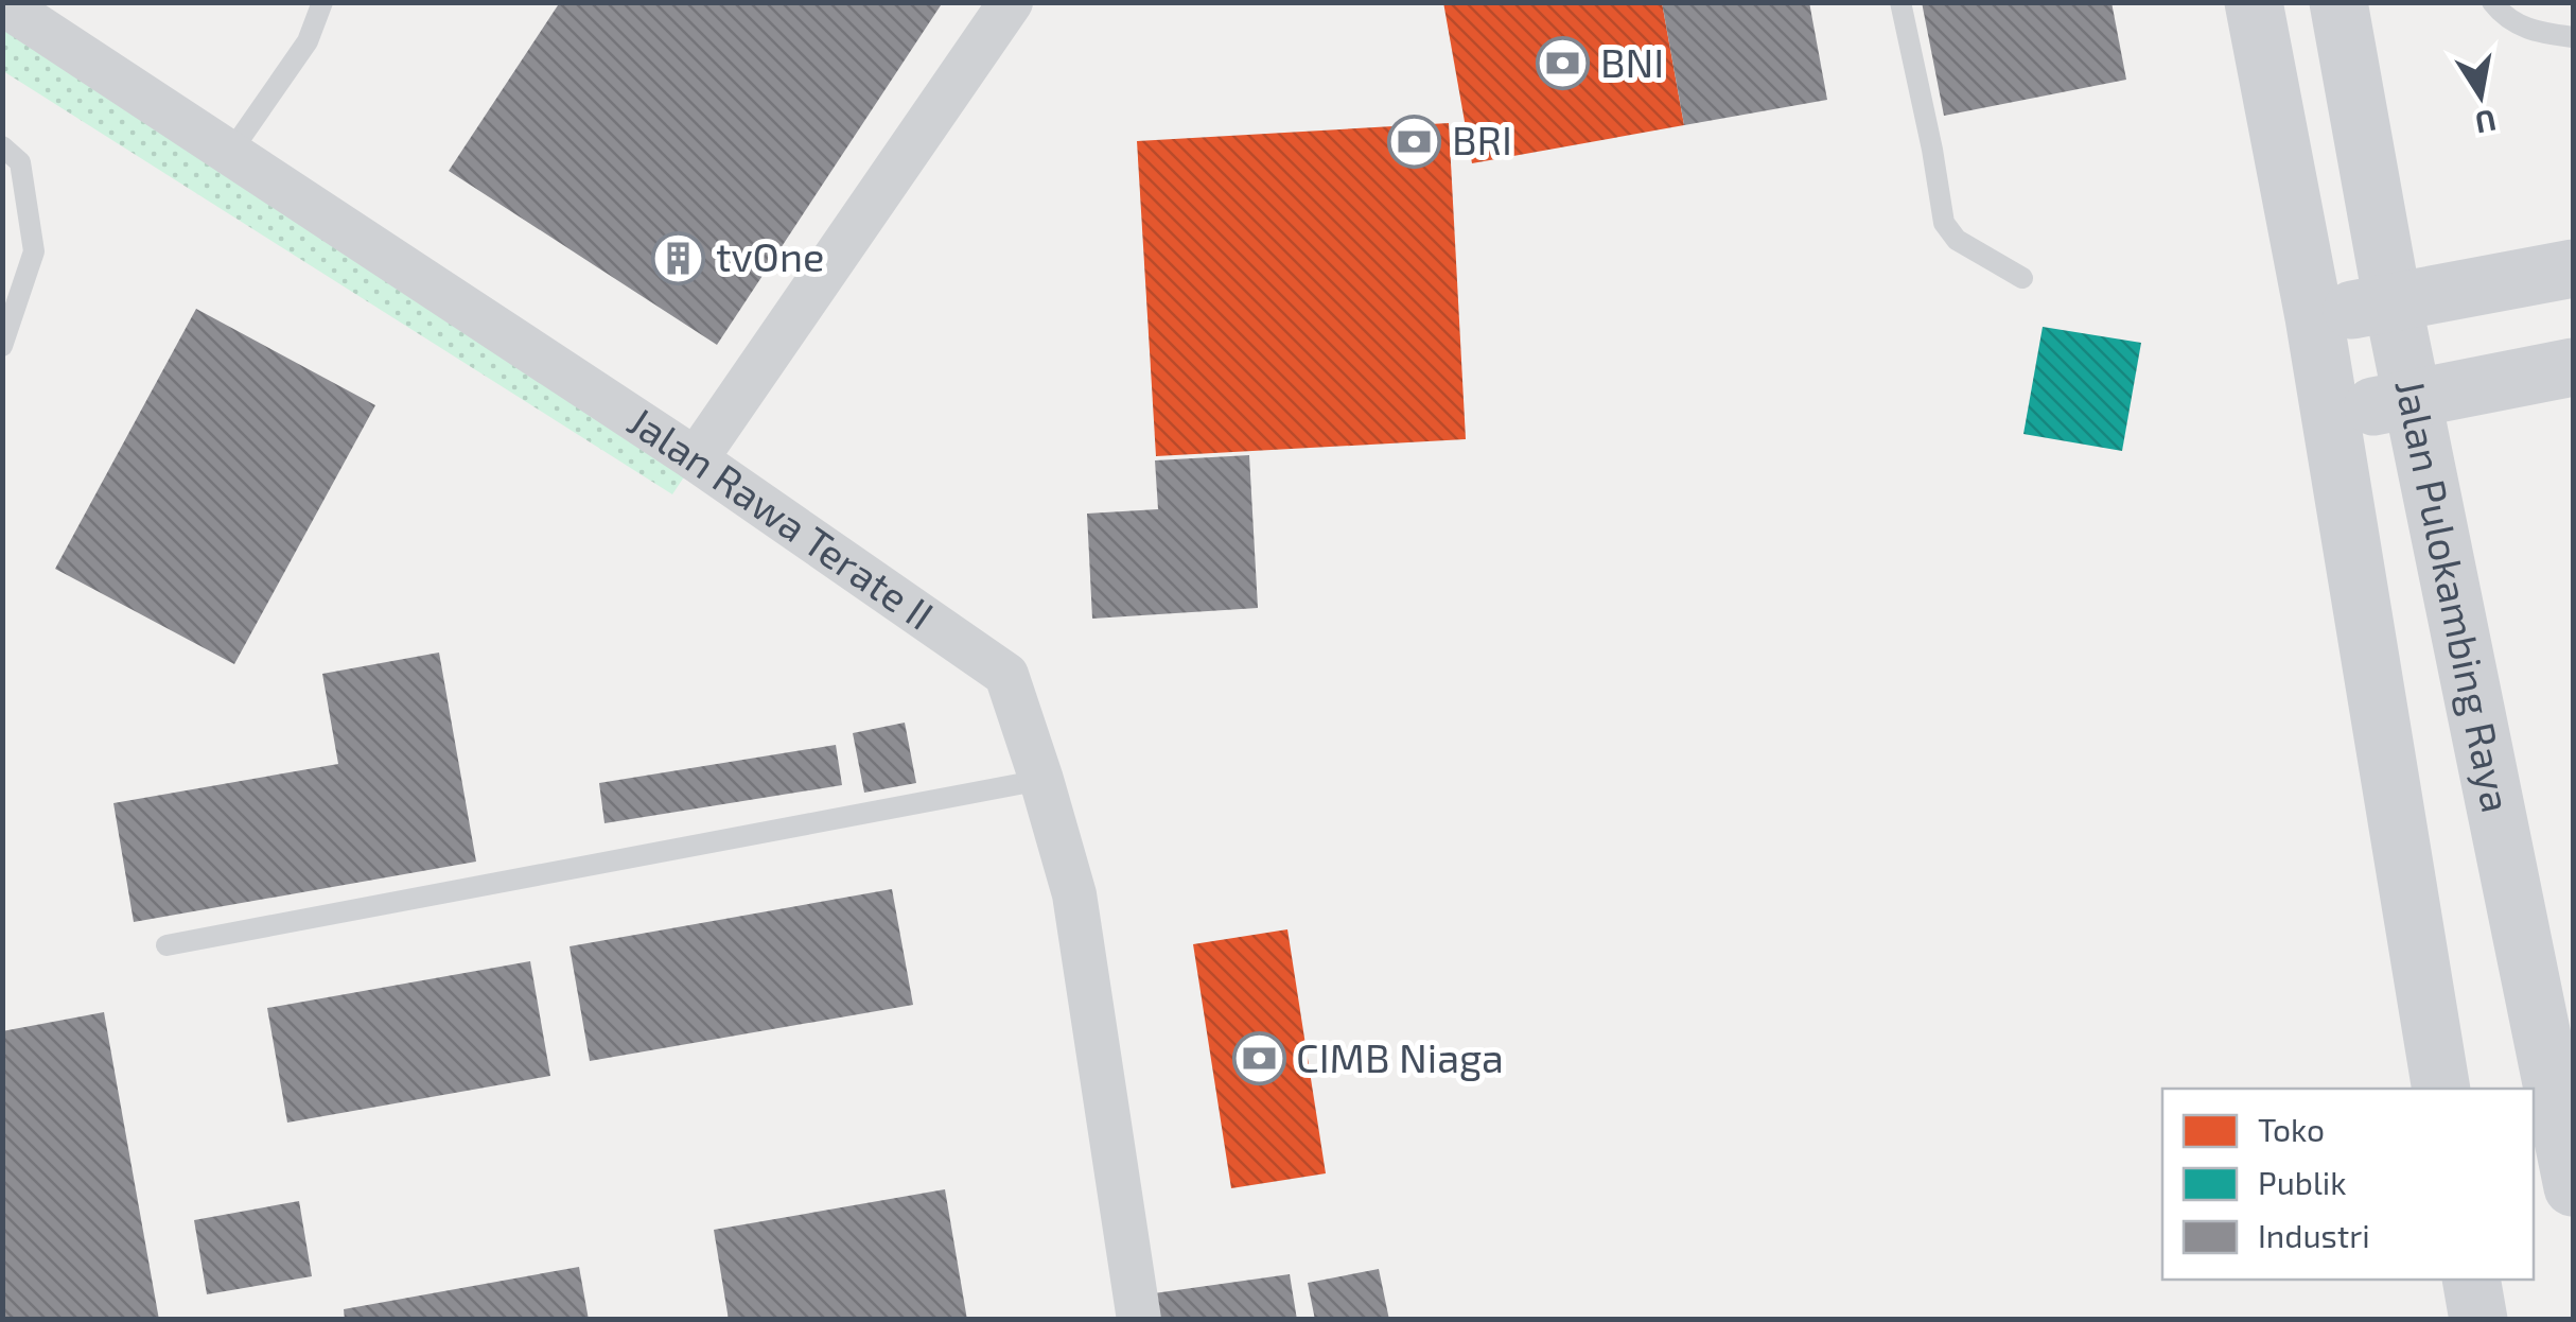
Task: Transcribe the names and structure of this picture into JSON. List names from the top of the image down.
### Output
{
  "streets": {
    "street": ["Jalan Rawa Terate II", "Jalan Pulokambing Raya"]
  },
  "places": {
    "bank": ["BNI", "BRI", "CIMB Niaga"],
    "building": ["tvOne"]
  },
  "legend": ["Toko", "Publik", "Industri"],
  "north": "bottom"
}
